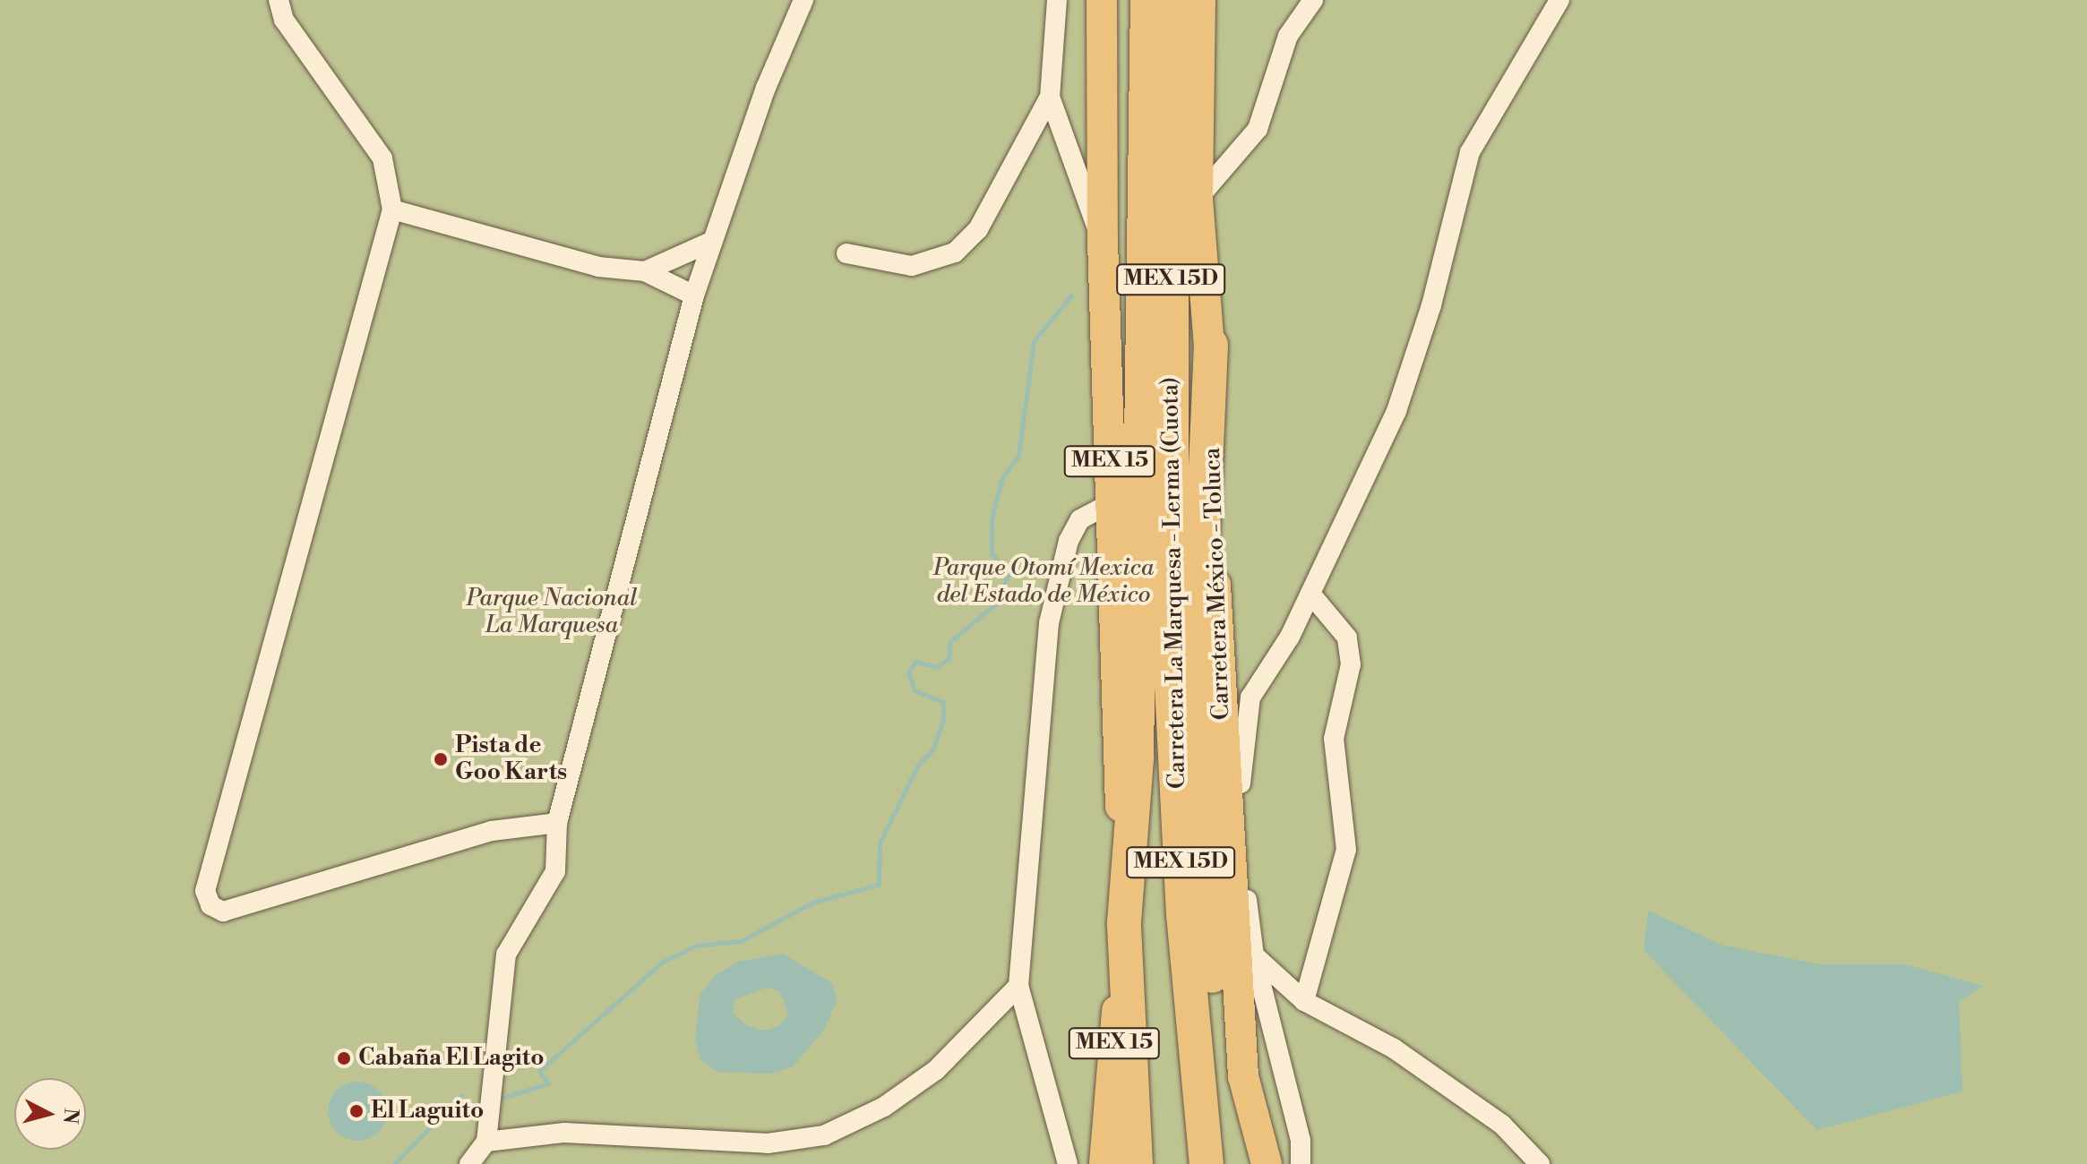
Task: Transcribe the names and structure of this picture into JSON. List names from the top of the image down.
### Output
{
  "streets": {
    "highway": ["MEX 15D", "Carretera La Marquesa - Lerma (Cuota)"],
    "main road": ["MEX 15", "Carretera México - Toluca"]
  },
  "crossings": [
    ["MEX 15D", "MEX 15"],
    ["MEX 15D", "Carretera La Marquesa - Lerma (Cuota)"],
    ["MEX 15", "Carretera La Marquesa - Lerma (Cuota)"]
  ],
  "parks": ["Parque Otomí Mexica del Estado de México", "Parque Nacional La Marquesa"],
  "places": ["Pista de Goo Karts", "Cabaña El Lagito", "El Laguito"],
  "north": "right"
}
